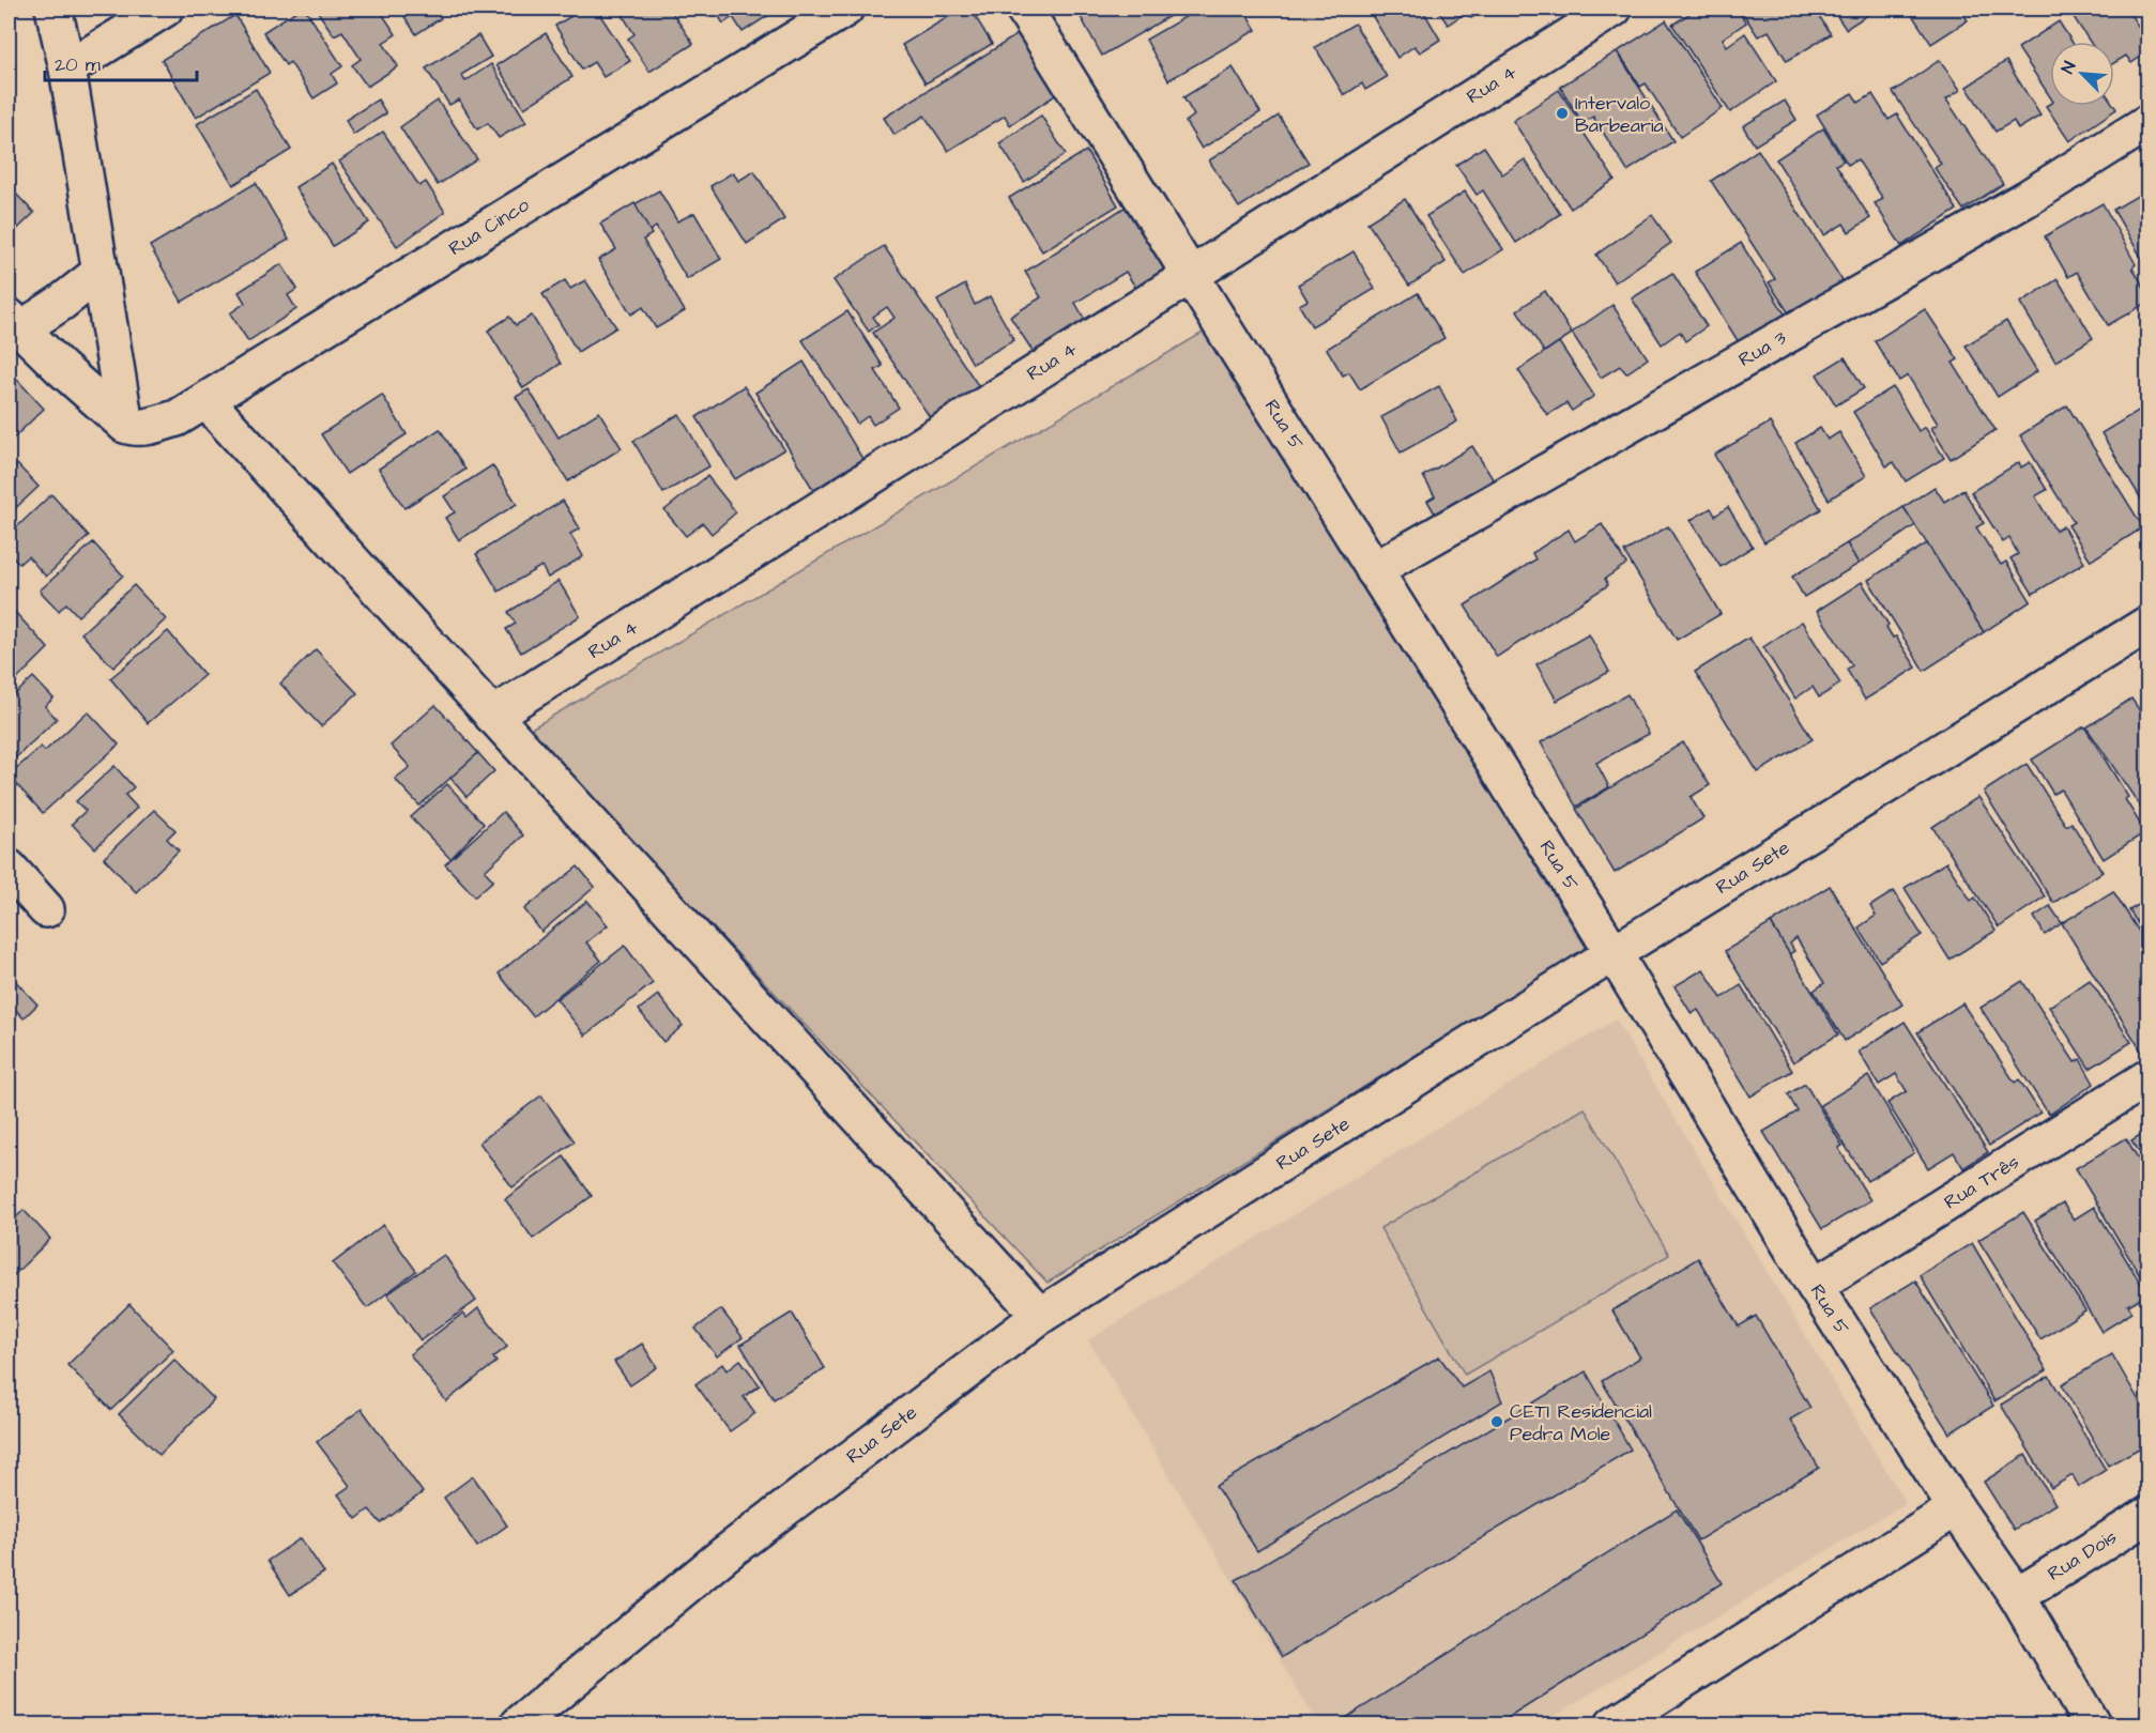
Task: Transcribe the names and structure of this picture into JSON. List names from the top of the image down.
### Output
{
  "streets": {
    "street": [
      "Rua 4",
      "Rua Cinco",
      "Rua 3",
      "Rua 5",
      "Rua Sete",
      "Rua Três",
      "Rua Dois"
    ]
  },
  "crossings": [
    ["Rua 4", "Rua 5"],
    ["Rua 3", "Rua 5"],
    ["Rua 5", "Rua Sete"],
    ["Rua 5", "Rua Três"],
    ["Rua 5", "Rua Dois"]
  ],
  "places": ["Intervalo Barbearia", "CETI Residencial Pedra Mole"],
  "scale_bar": "20 m",
  "north": "top left"
}
